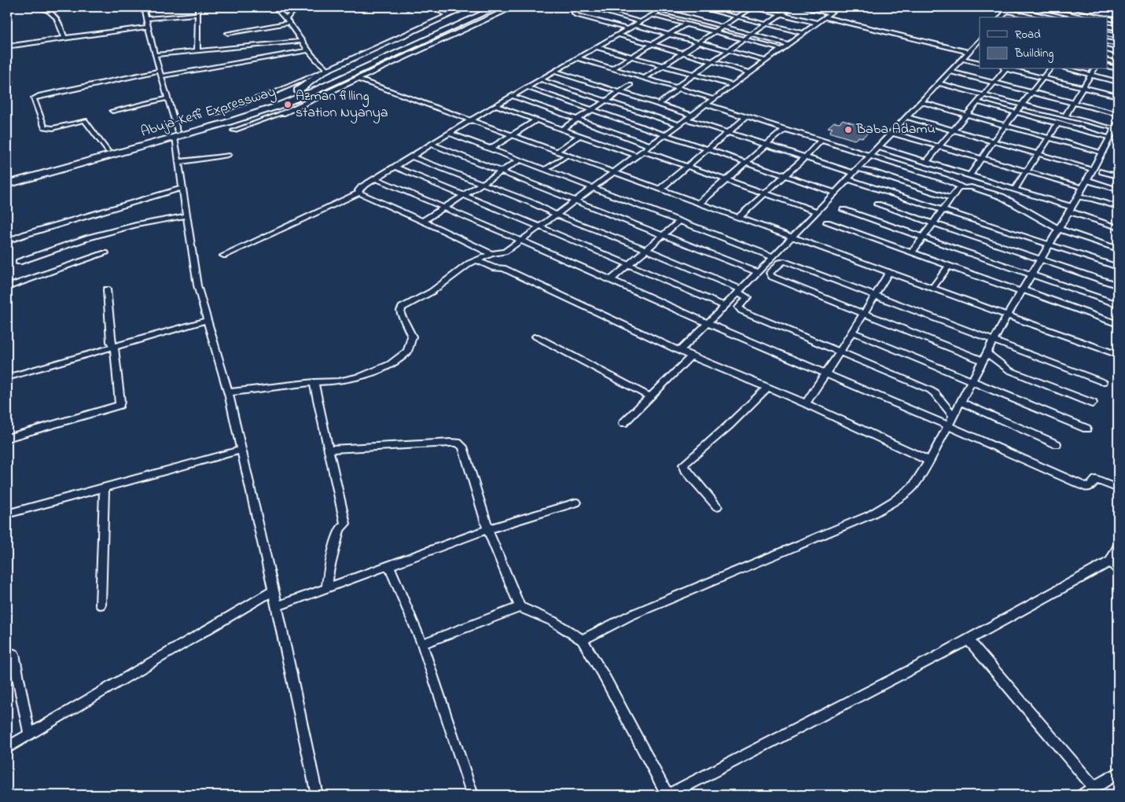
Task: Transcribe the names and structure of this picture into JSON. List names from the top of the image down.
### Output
{
  "streets": {
    "highway": ["Abuja-Keffi Expressway"]
  },
  "places": ["Azman filling station Nyanya", "Baba Adamu"],
  "legend": ["Road", "Building"]
}
